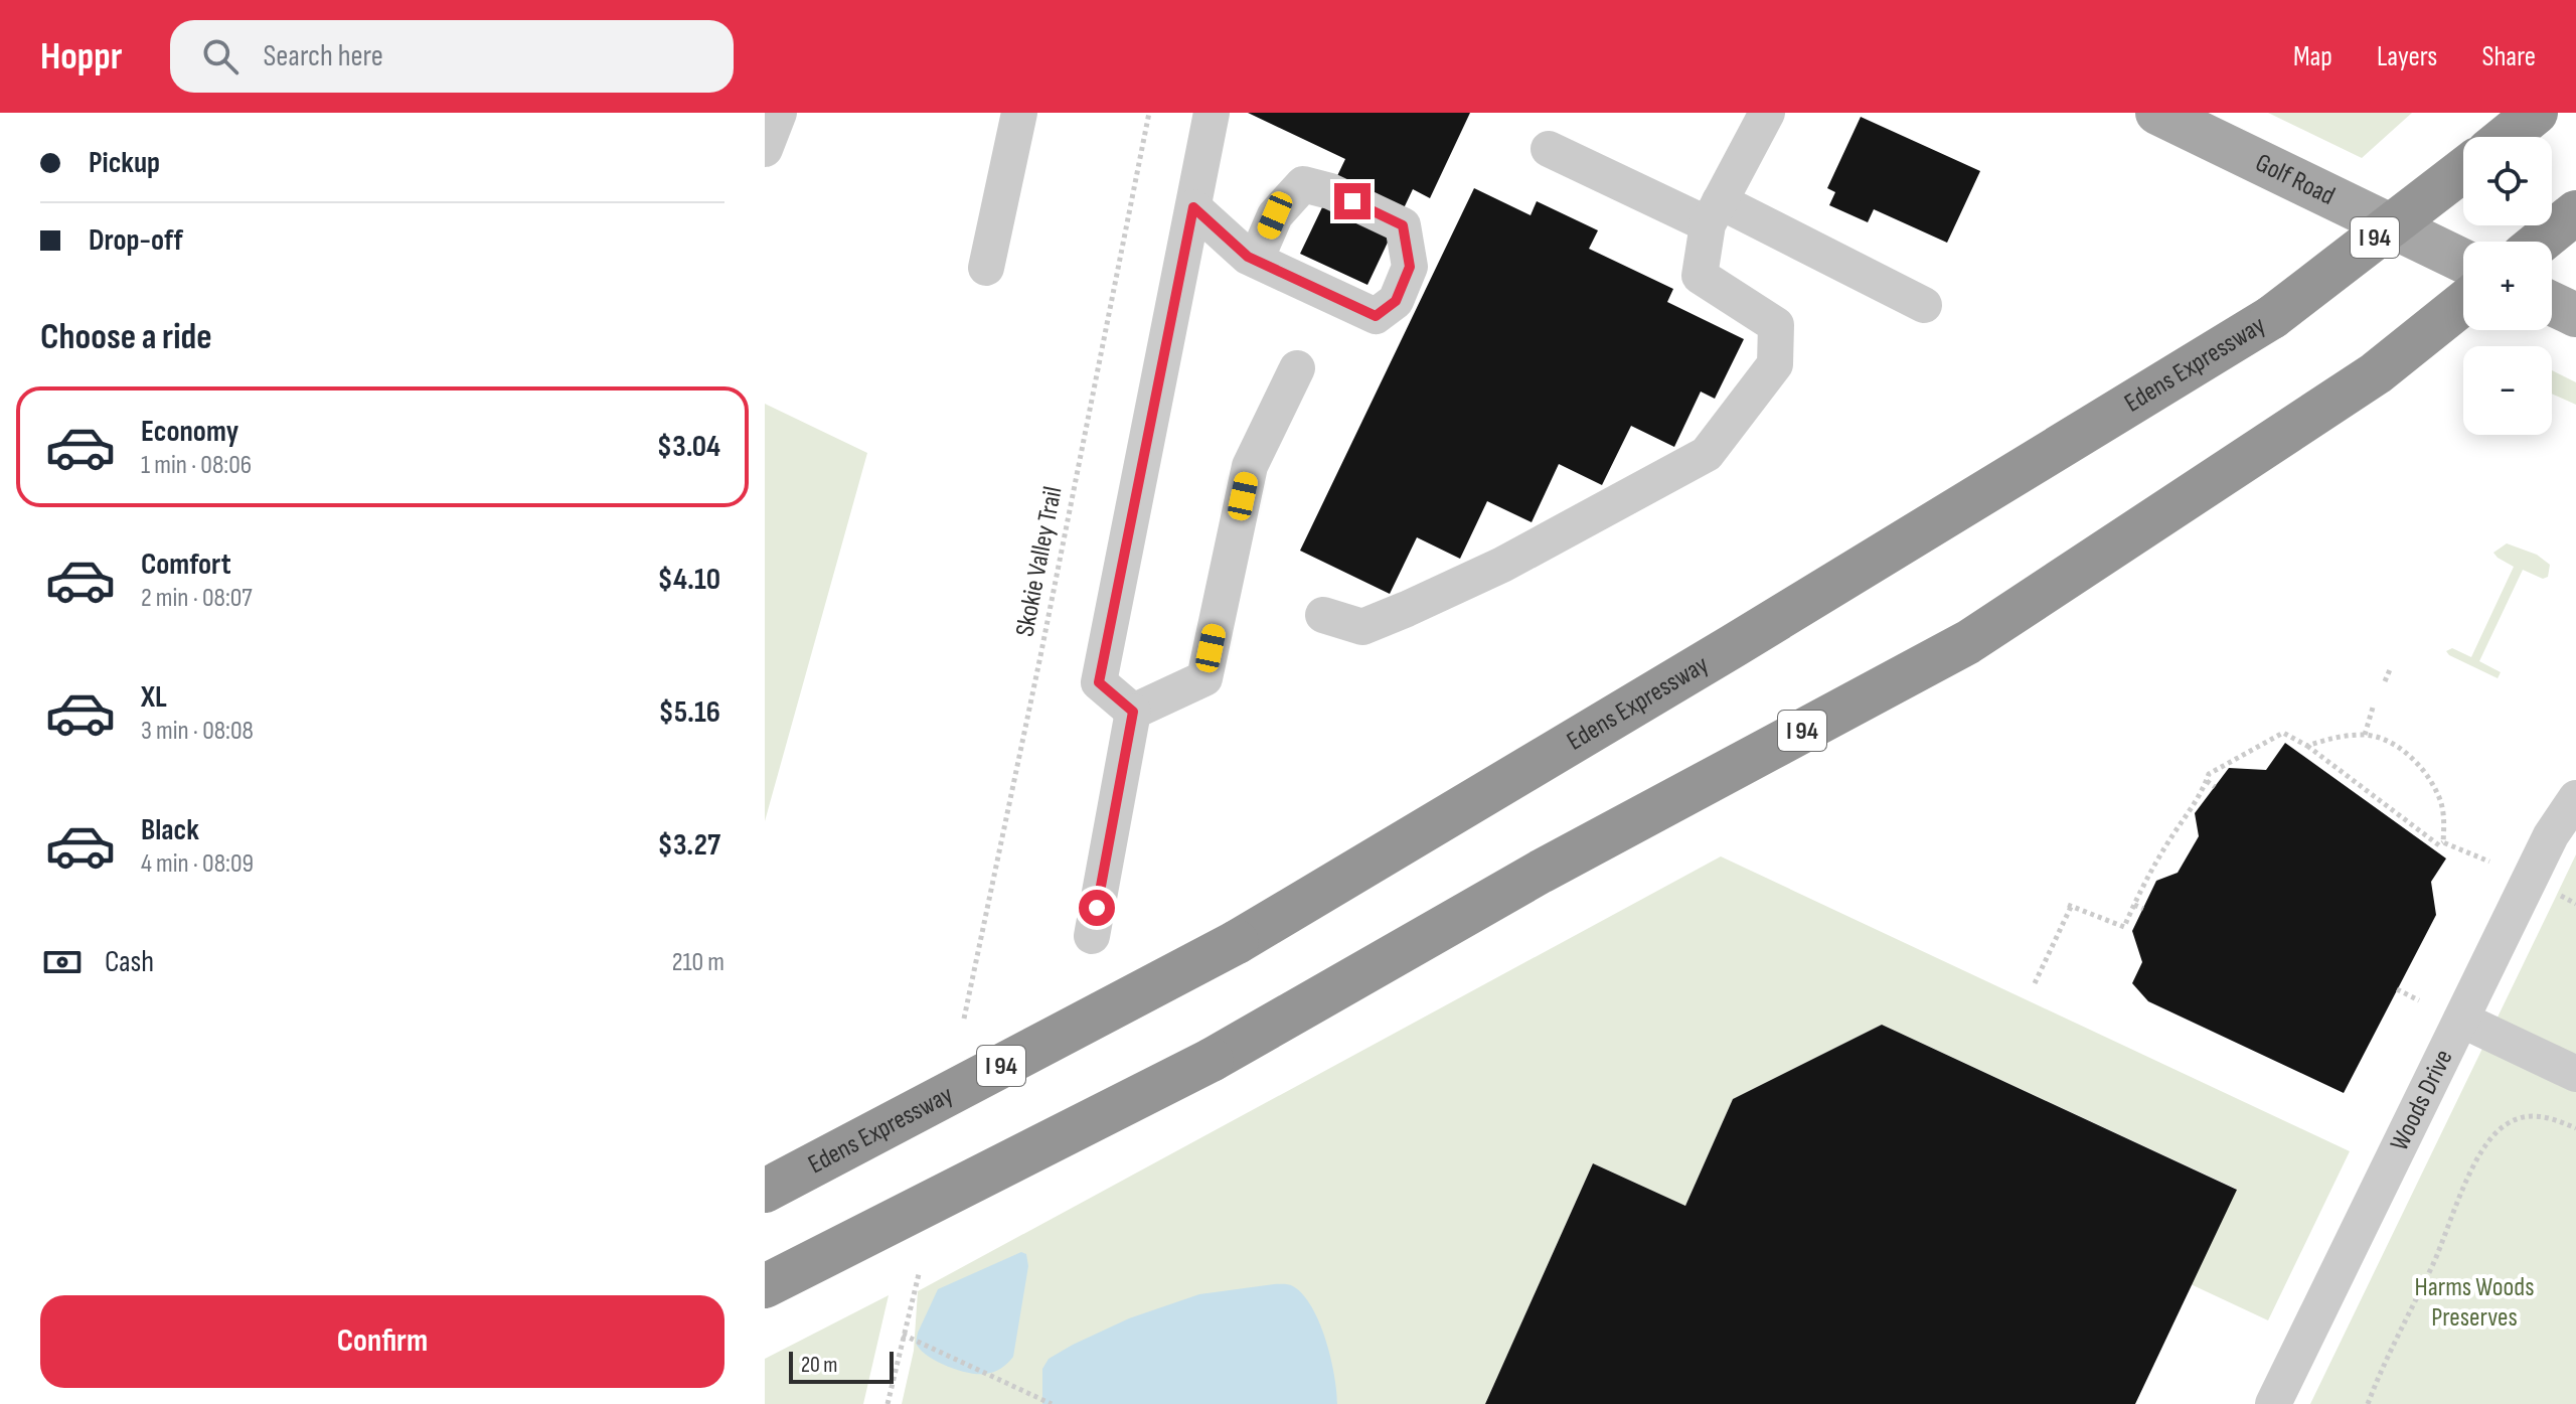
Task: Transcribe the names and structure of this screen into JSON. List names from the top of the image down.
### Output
{
  "streets": {
    "highway": ["I 94", "Edens Expressway"],
    "main road": ["Golf Road"],
    "street": ["Woods Drive"],
    "path": ["Skokie Valley Trail"]
  },
  "parks": ["Harms Woods Preserves"],
  "scale_bar": "20 m",
  "page": {
    "header": "Hoppr",
    "search": "Search here",
    "nav": ["Map", "Layers", "Share"],
    "banner": ["Pickup", "Drop-off"],
    "map_buttons": ["+", "−"],
    "heading": "Choose a ride",
    "list": [
      {
        "name": "Economy",
        "note": "1 min · 08:06",
        "value": "$3.04"
      },
      {
        "name": "Comfort",
        "note": "2 min · 08:07",
        "value": "$4.10"
      },
      {
        "name": "XL",
        "note": "3 min · 08:08",
        "value": "$5.16"
      },
      {
        "name": "Black",
        "note": "4 min · 08:09",
        "value": "$3.27"
      }
    ],
    "pay": ["Cash", "210 m"],
    "buttons": "Confirm",
    "scale": "20 m"
  }
}
